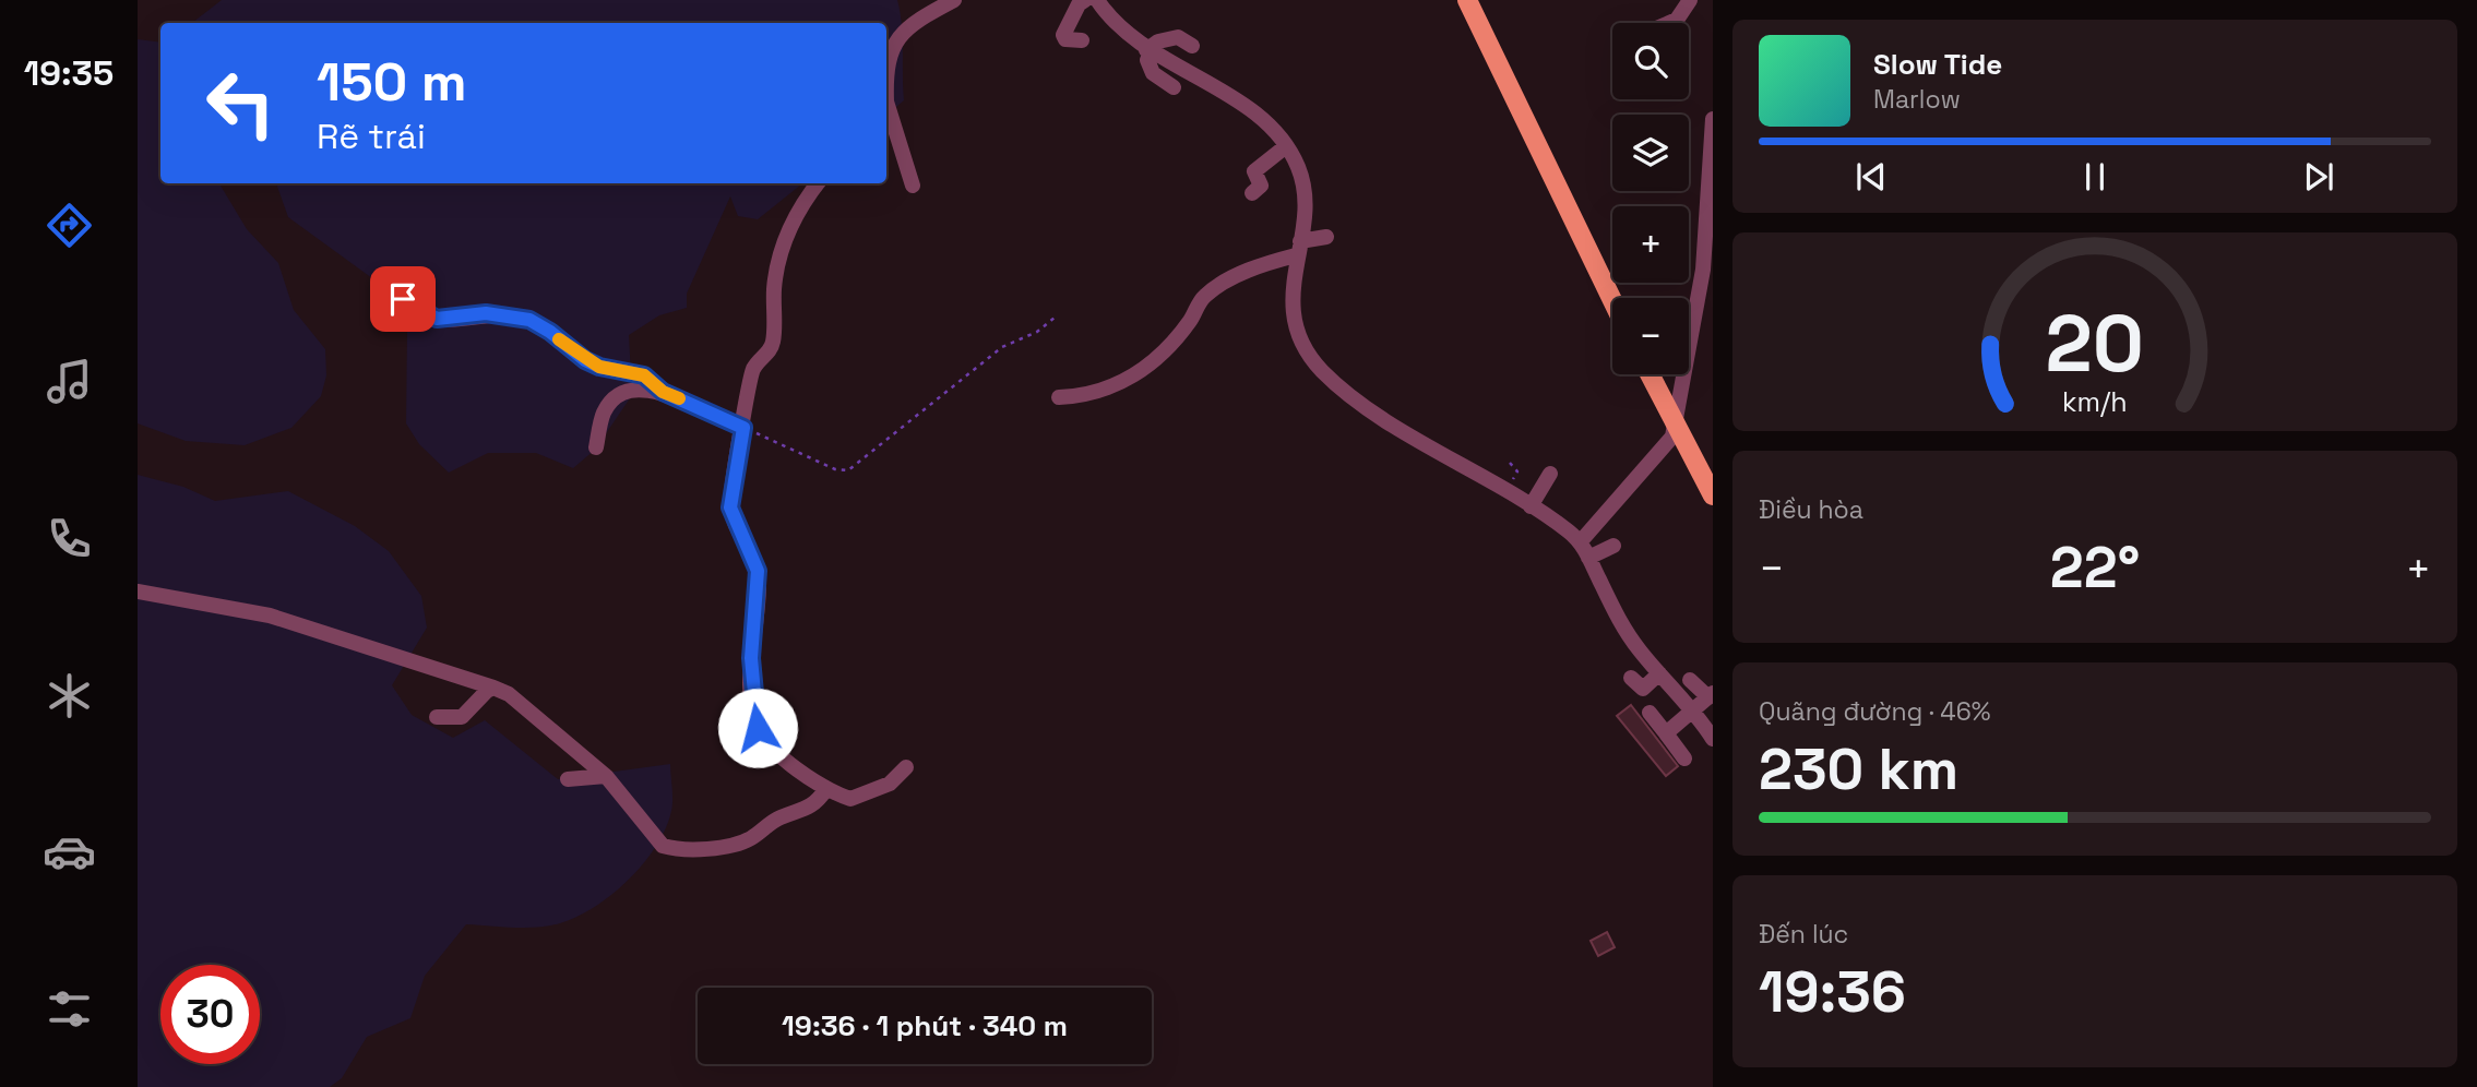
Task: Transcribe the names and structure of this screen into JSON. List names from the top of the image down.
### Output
{
  "page": {
    "tabs": "19:35",
    "map_buttons": ["+", "−"],
    "turn": ["150 m", "Rẽ trái"],
    "song": ["Slow Tide", "Marlow"],
    "tile": [
      "Điều hòa",
      ["Quãng đường · 46%", "230 km"],
      ["Đến lúc", "19:36"]
    ],
    "heat": ["−", "22°", "+"],
    "limit": "30",
    "trip": "19:36 · 1 phút · 340 m",
    "gauge": ["20", "km/h"]
  }
}
